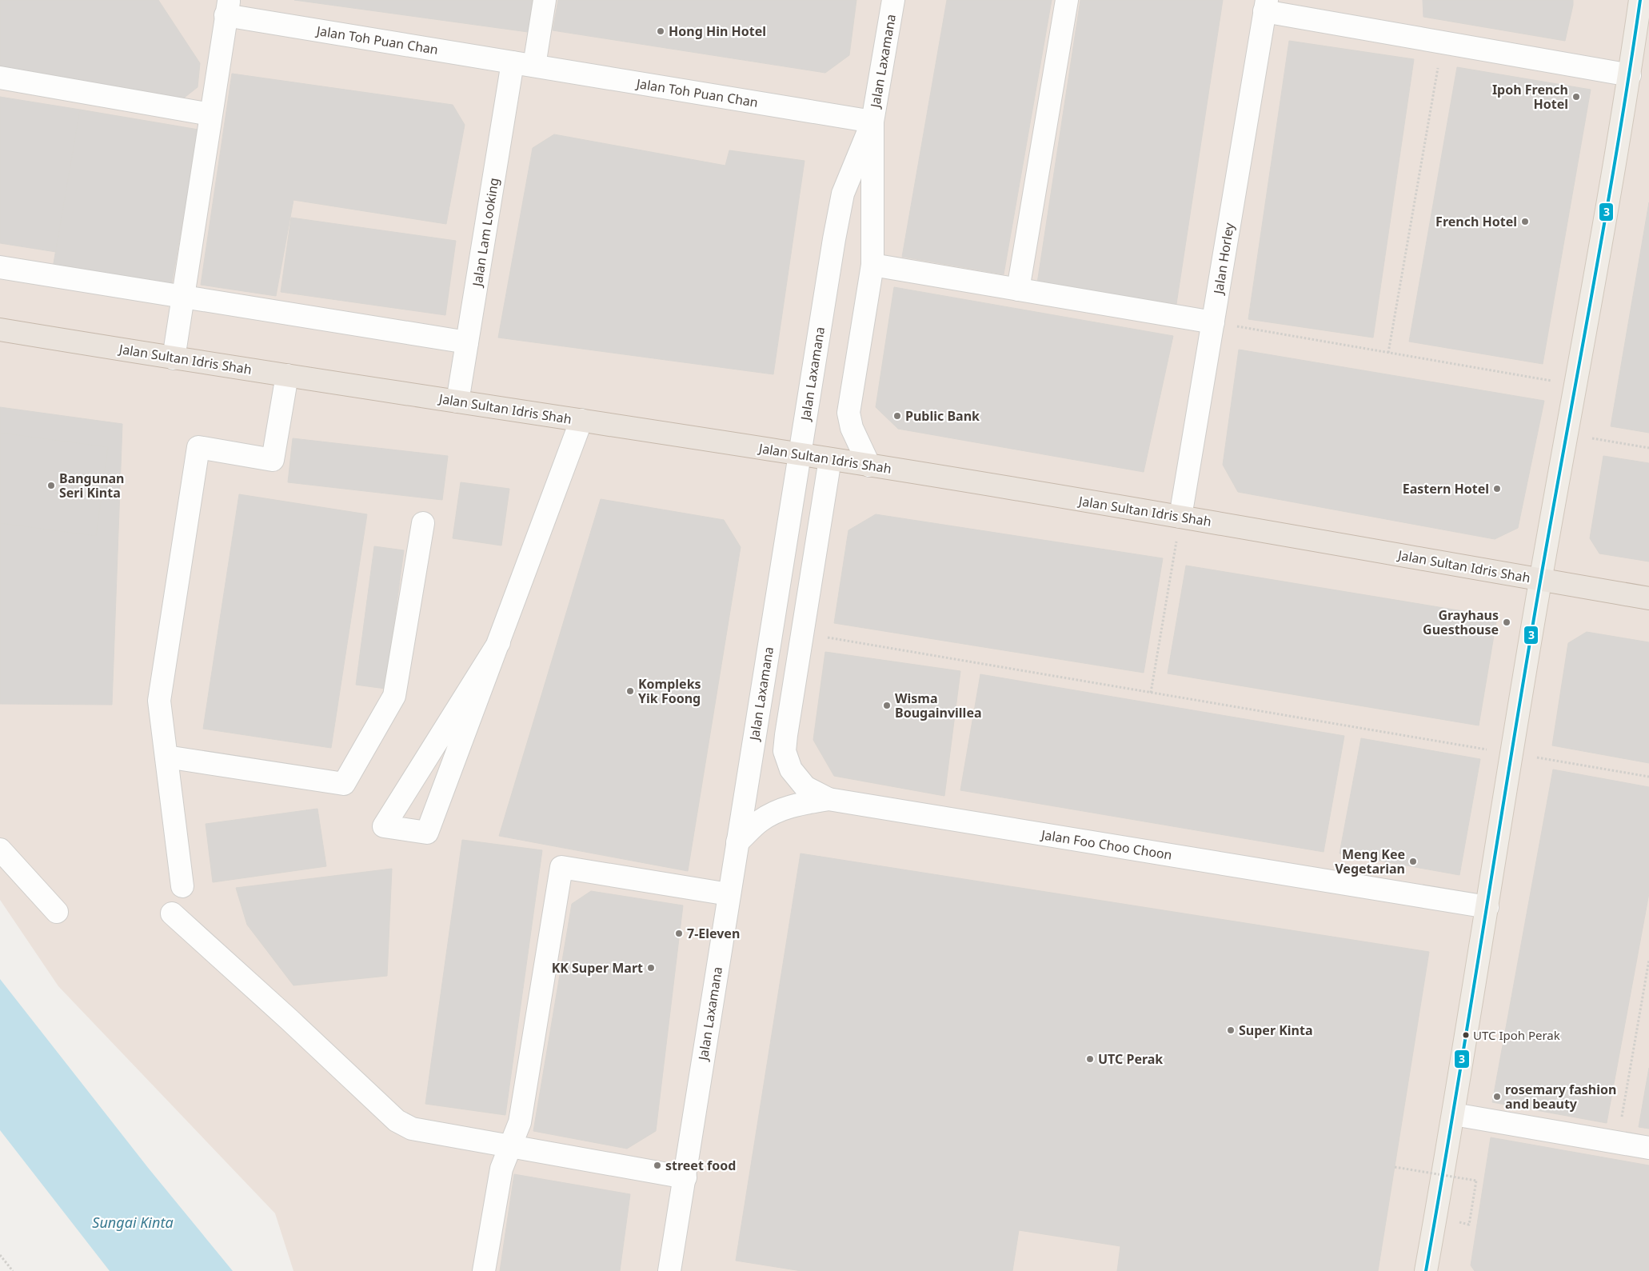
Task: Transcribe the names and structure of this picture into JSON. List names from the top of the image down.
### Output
{
  "streets": {
    "highway": ["Jalan Sultan Idris Shah"],
    "street": [
      "Jalan Toh Puan Chan",
      "Jalan Laxamana",
      "Jalan Lam Looking",
      "Jalan Horley",
      "Jalan Foo Choo Choon"
    ]
  },
  "crossings": [
    ["Jalan Toh Puan Chan", "Jalan Laxamana"],
    ["Jalan Toh Puan Chan", "Jalan Lam Looking"],
    ["Jalan Toh Puan Chan", "Jalan Sultan Idris Shah"],
    ["Jalan Laxamana", "Jalan Sultan Idris Shah"],
    ["Jalan Laxamana", "Jalan Foo Choo Choon"],
    ["Jalan Lam Looking", "Jalan Sultan Idris Shah"],
    ["Jalan Horley", "Jalan Sultan Idris Shah"]
  ],
  "water": ["Sungai Kinta"],
  "places": [
    "Hong Hin Hotel",
    "Ipoh French Hotel",
    "French Hotel",
    "Public Bank",
    "Bangunan Seri Kinta",
    "Eastern Hotel",
    "Grayhaus Guesthouse",
    "Kompleks Yik Foong",
    "Wisma Bougainvillea",
    "Meng Kee Vegetarian",
    "7-Eleven",
    "KK Super Mart",
    "Super Kinta",
    "UTC Ipoh Perak",
    "UTC Perak",
    "rosemary fashion and beauty",
    "street food"
  ],
  "lines": ["transit line 3"]
}
